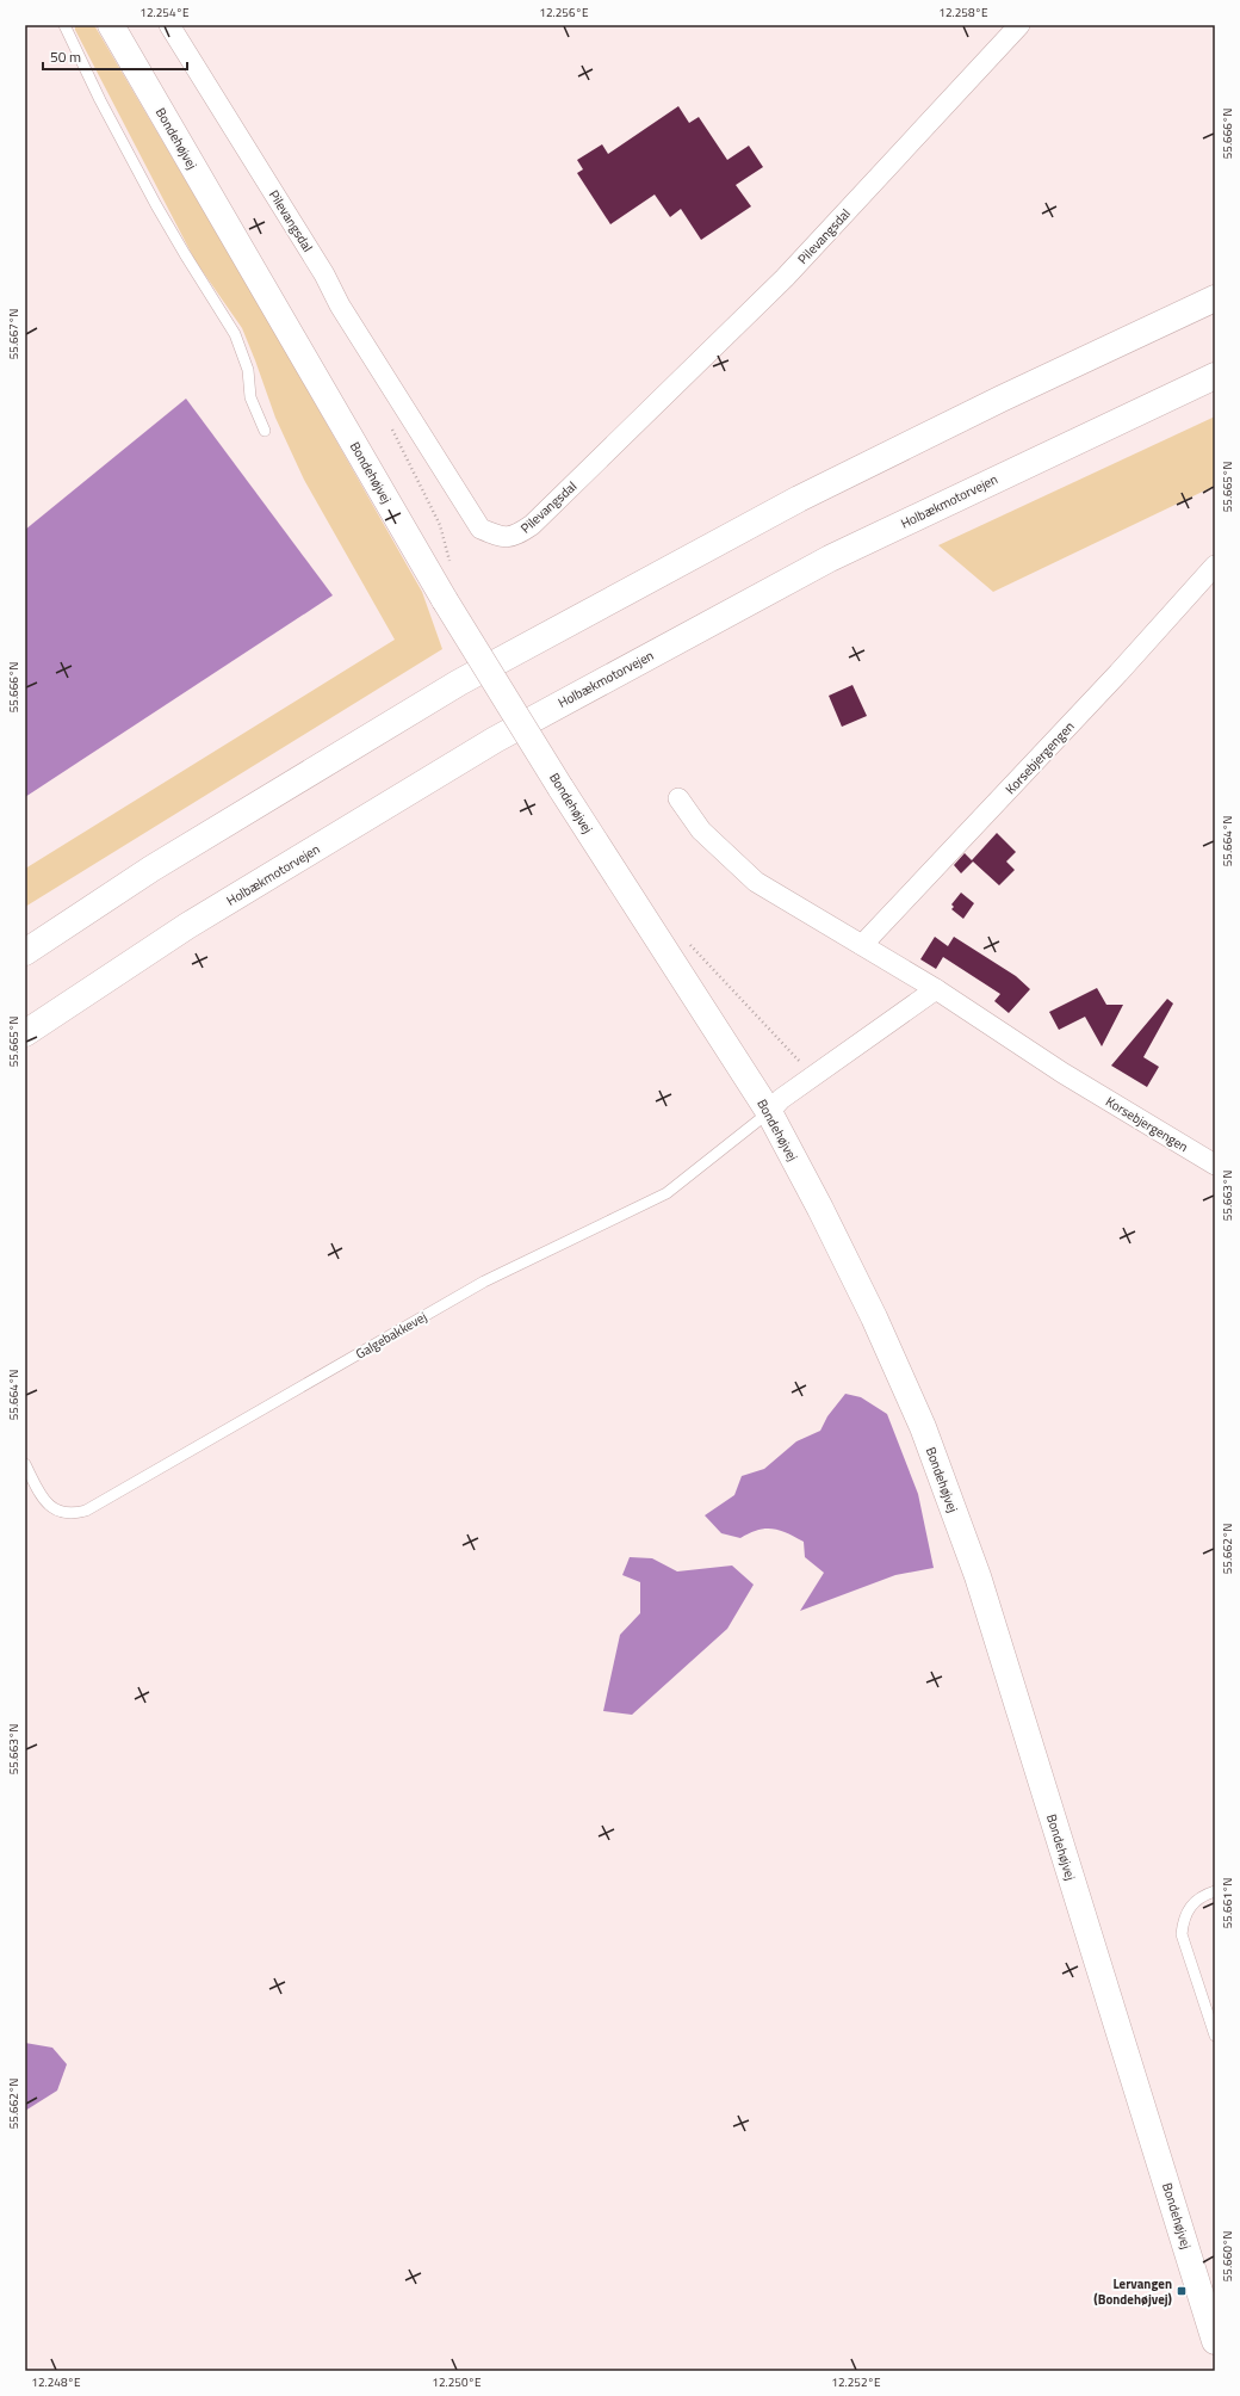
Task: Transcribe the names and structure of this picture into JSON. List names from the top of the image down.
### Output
{
  "streets": {
    "main road": ["Bondehøjvej", "Holbækmotorvejen"],
    "street": ["Pilevangsdal", "Korsebjergengen"],
    "lane": ["Galgebakkevej"]
  },
  "crossings": [
    ["Bondehøjvej", "Galgebakkevej"]
  ],
  "places": {
    "transit": ["Lervangen (Bondehøjvej)"]
  },
  "scale_bar": "50 m",
  "coordinates": [
    "12.254°E",
    "12.256°E",
    "12.258°E",
    "55.666°N",
    "55.667°N",
    "55.665°N",
    "55.664°N",
    "55.663°N",
    "55.662°N",
    "55.661°N",
    "55.660°N",
    "12.248°E",
    "12.250°E",
    "12.252°E"
  ]
}
